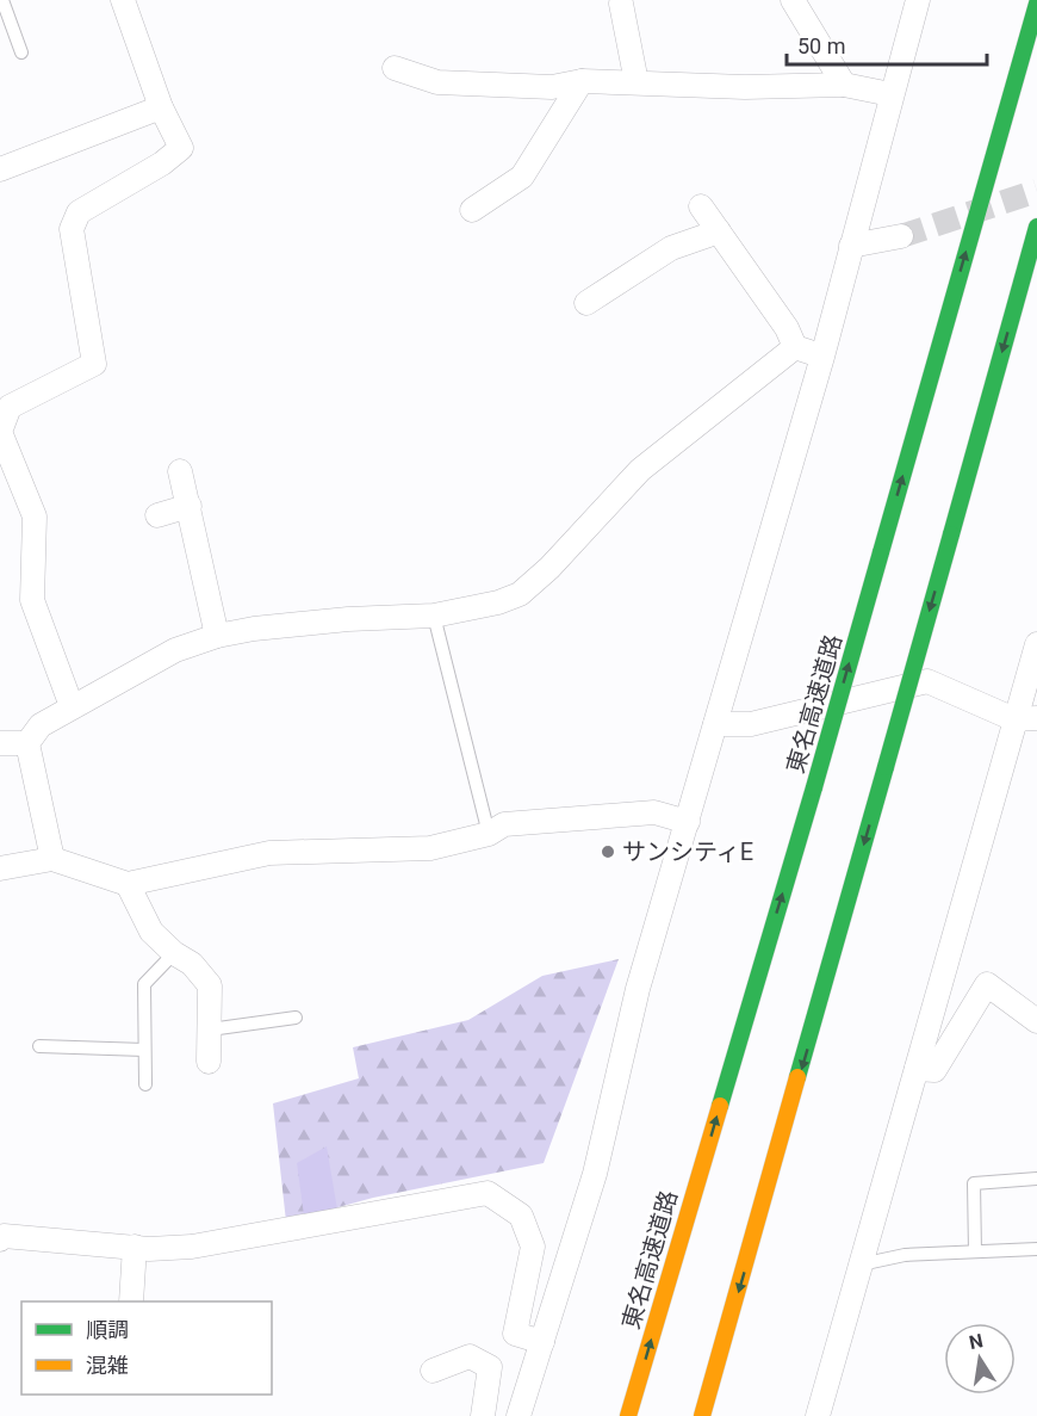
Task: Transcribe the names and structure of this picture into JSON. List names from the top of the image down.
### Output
{
  "streets": {
    "highway": ["東名高速道路"]
  },
  "places": ["サンシティE"],
  "legend": ["順調", "混雑"],
  "scale_bar": "50 m",
  "north": "top"
}
